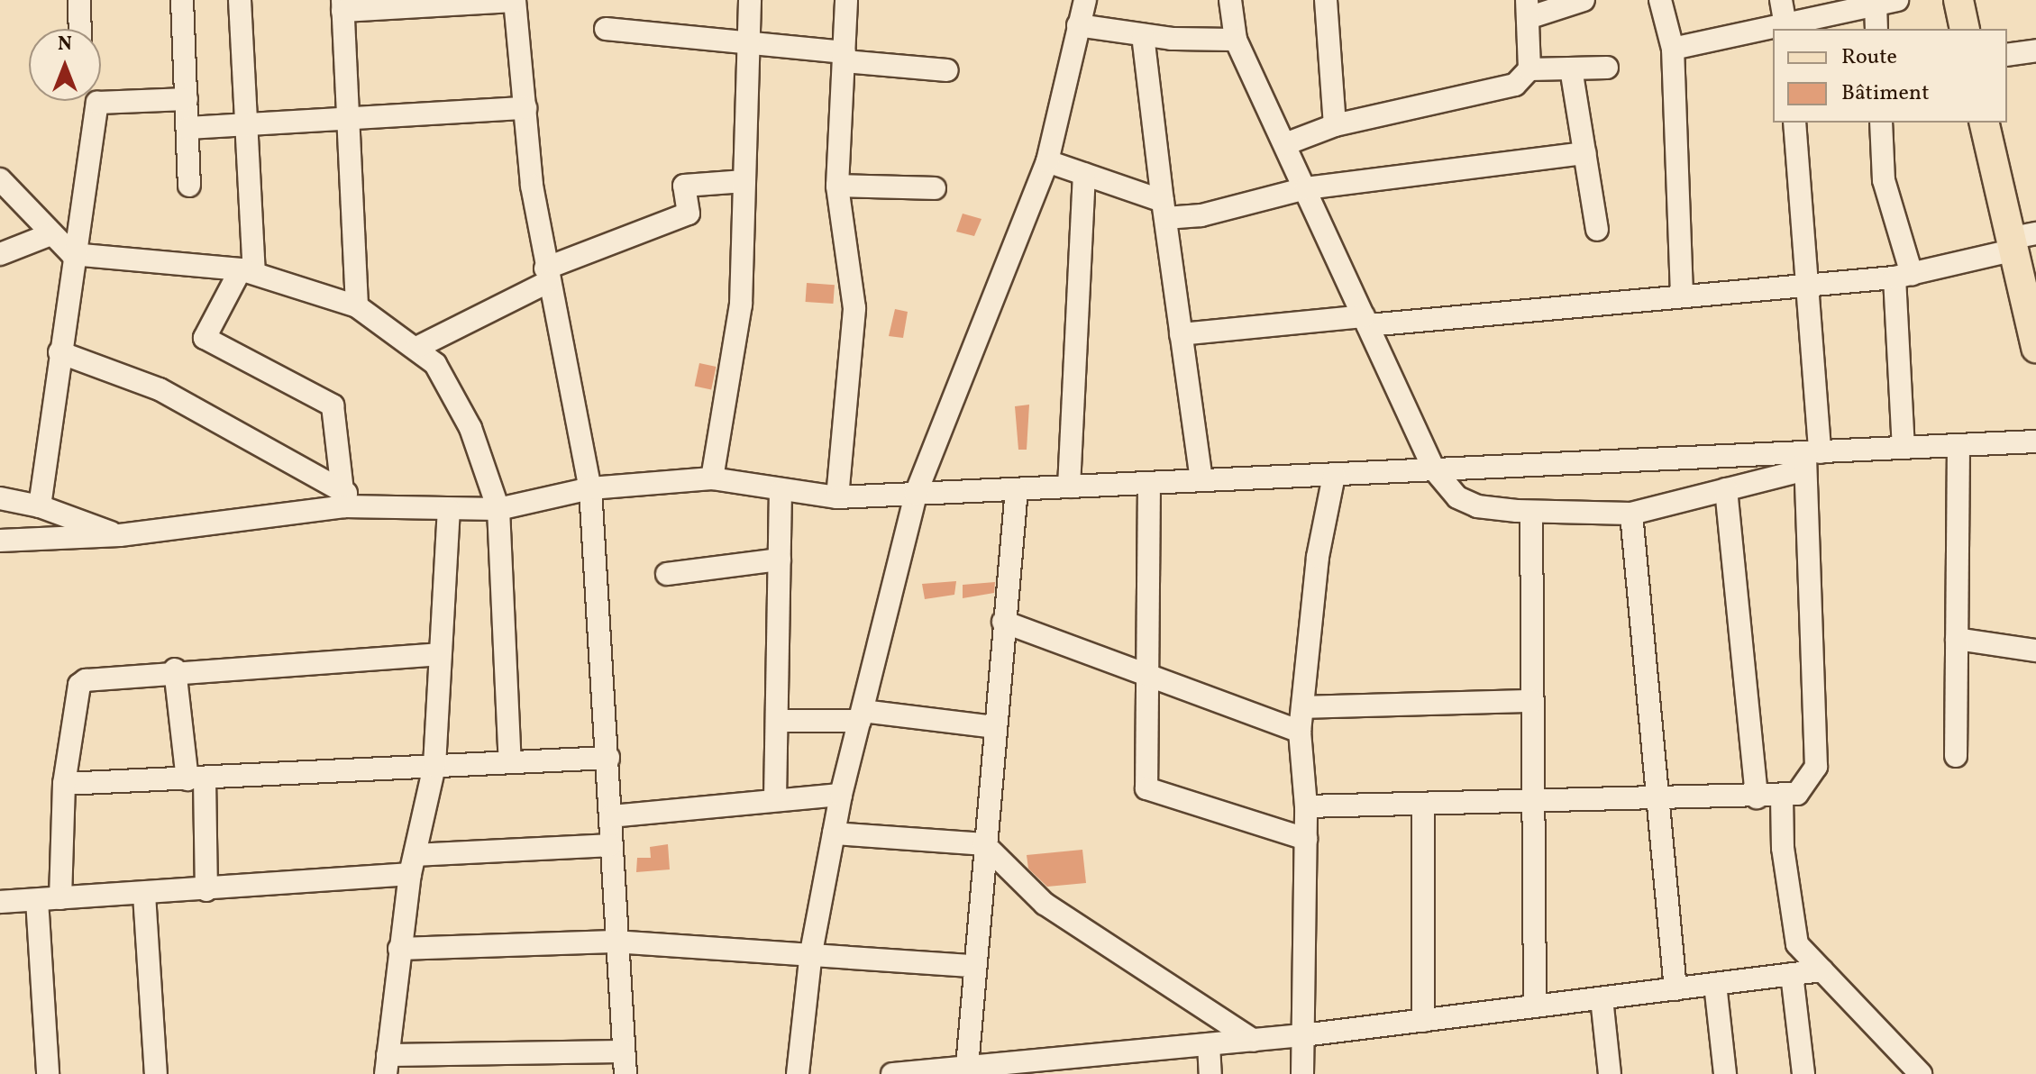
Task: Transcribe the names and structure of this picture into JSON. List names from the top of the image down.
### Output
{
  "legend": ["Route", "Bâtiment"],
  "north": "top"
}
